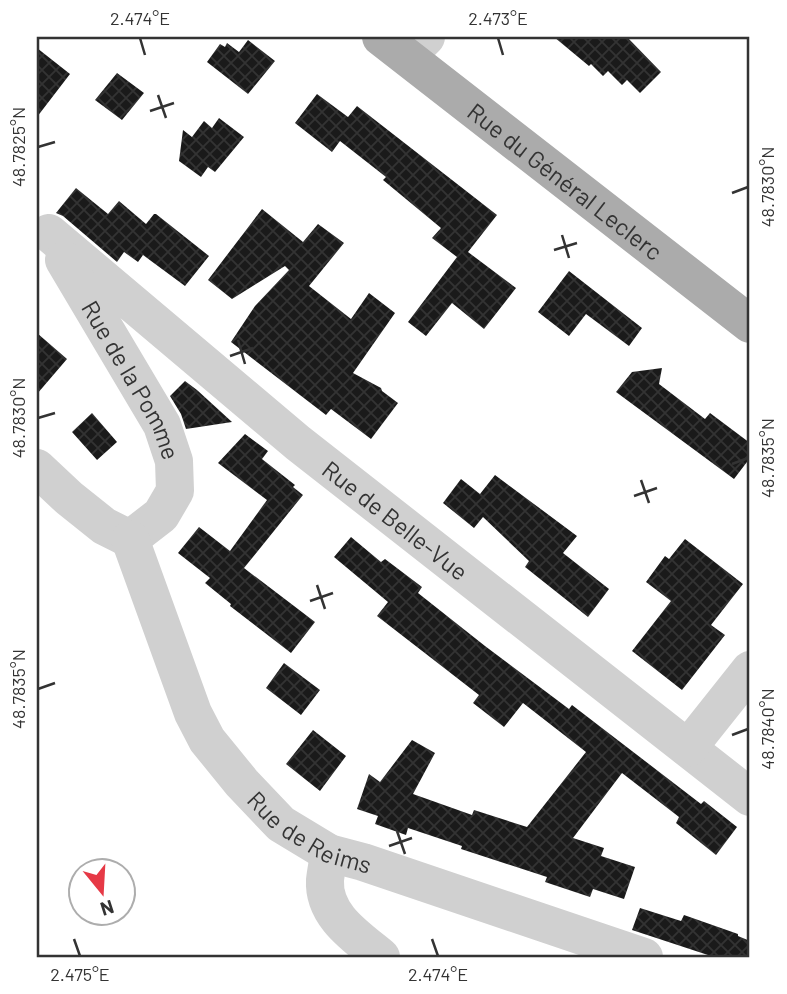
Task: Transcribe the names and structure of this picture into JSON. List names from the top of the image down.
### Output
{
  "streets": {
    "main road": ["Rue du Général Leclerc"],
    "street": ["Rue de la Pomme", "Rue de Belle-Vue", "Rue de Reims"]
  },
  "crossings": [
    ["Rue de la Pomme", "Rue de Belle-Vue"],
    ["Rue de la Pomme", "Rue de Reims"]
  ],
  "north": "bottom",
  "coordinates": [
    "2.474°E",
    "2.473°E",
    "48.7825°N",
    "48.7830°N",
    "48.7835°N",
    "48.7840°N",
    "2.475°E"
  ]
}
